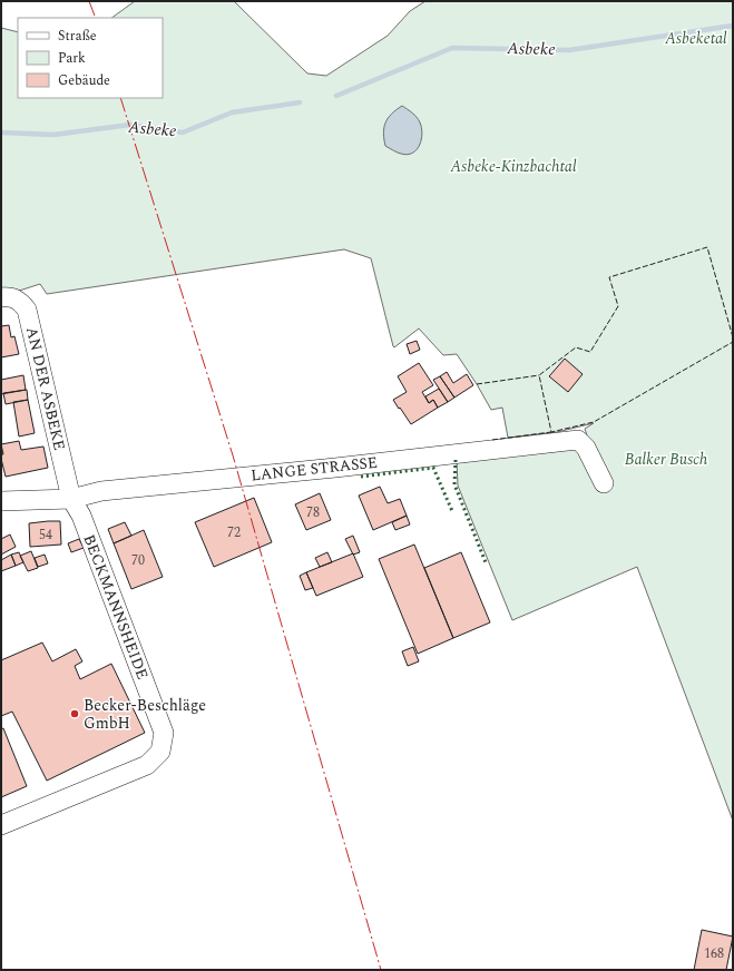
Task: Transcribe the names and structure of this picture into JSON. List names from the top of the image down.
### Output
{
  "streets": {
    "street": ["AN DER ASBEKE", "LANGE STRASSE", "BECKMANNSHEIDE"]
  },
  "crossings": [
    ["AN DER ASBEKE", "LANGE STRASSE"],
    ["AN DER ASBEKE", "BECKMANNSHEIDE"],
    ["LANGE STRASSE", "BECKMANNSHEIDE"]
  ],
  "water": ["Asbeke"],
  "parks": ["Asbeketal", "Asbeke-Kinzbachtal", "Balker Busch"],
  "places": ["Becker-Beschläge GmbH"],
  "house_numbers": [
    "78",
    "72",
    "54",
    "70",
    "168"
  ],
  "legend": ["Straße", "Park", "Gebäude"]
}
